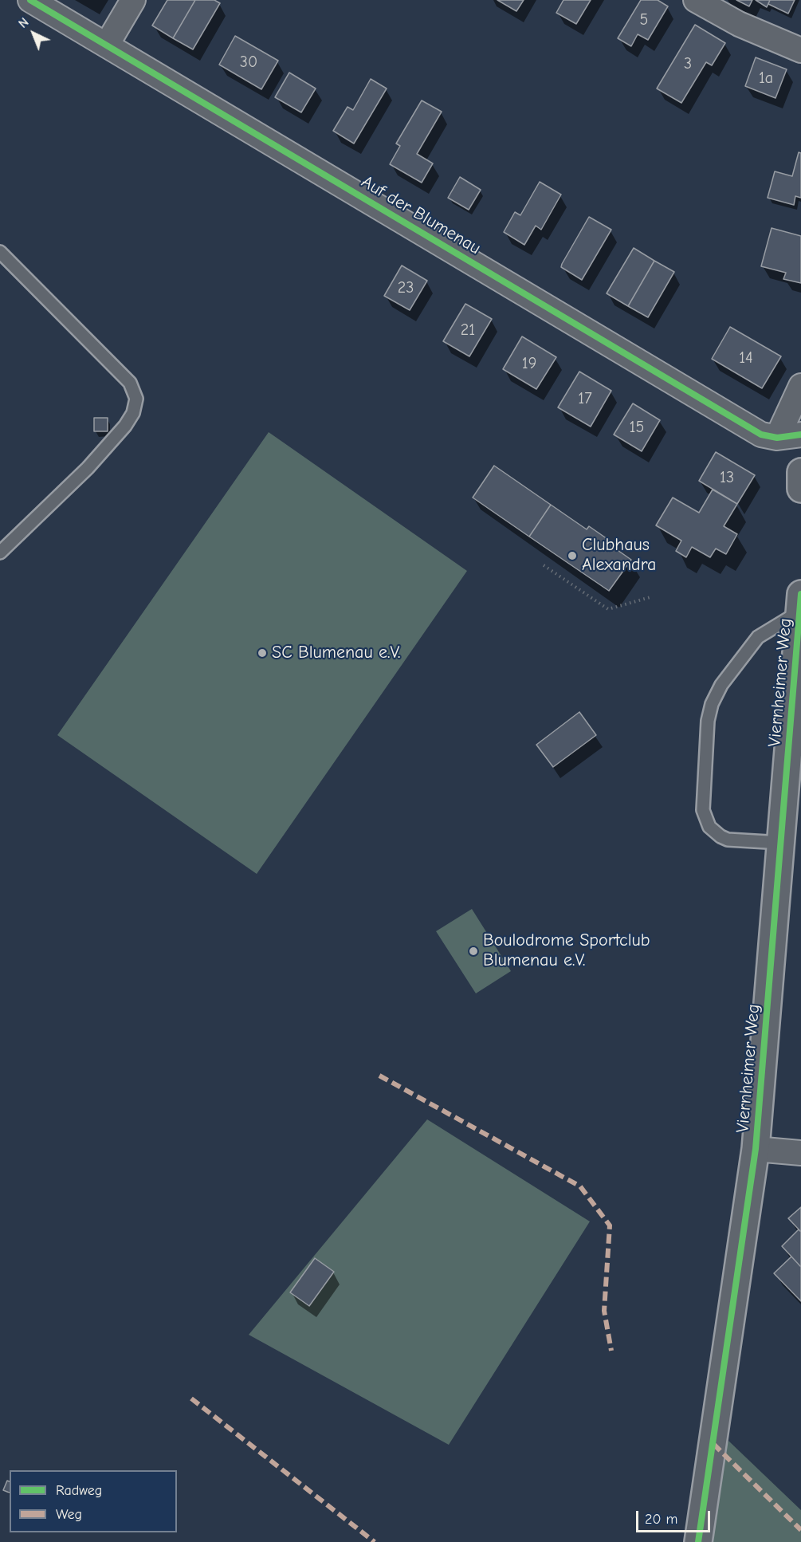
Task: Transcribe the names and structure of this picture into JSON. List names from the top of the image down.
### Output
{
  "streets": {
    "street": ["Auf der Blumenau", "Viernheimer Weg"]
  },
  "places": ["Clubhaus Alexandra", "SC Blumenau e.V.", "Boulodrome Sportclub Blumenau e.V."],
  "house_numbers": [
    "5",
    "30",
    "3",
    "1a",
    "23",
    "21",
    "14",
    "19",
    "17",
    "15",
    "13"
  ],
  "legend": ["Radweg", "Weg"],
  "scale_bar": "20 m",
  "north": "top left"
}
